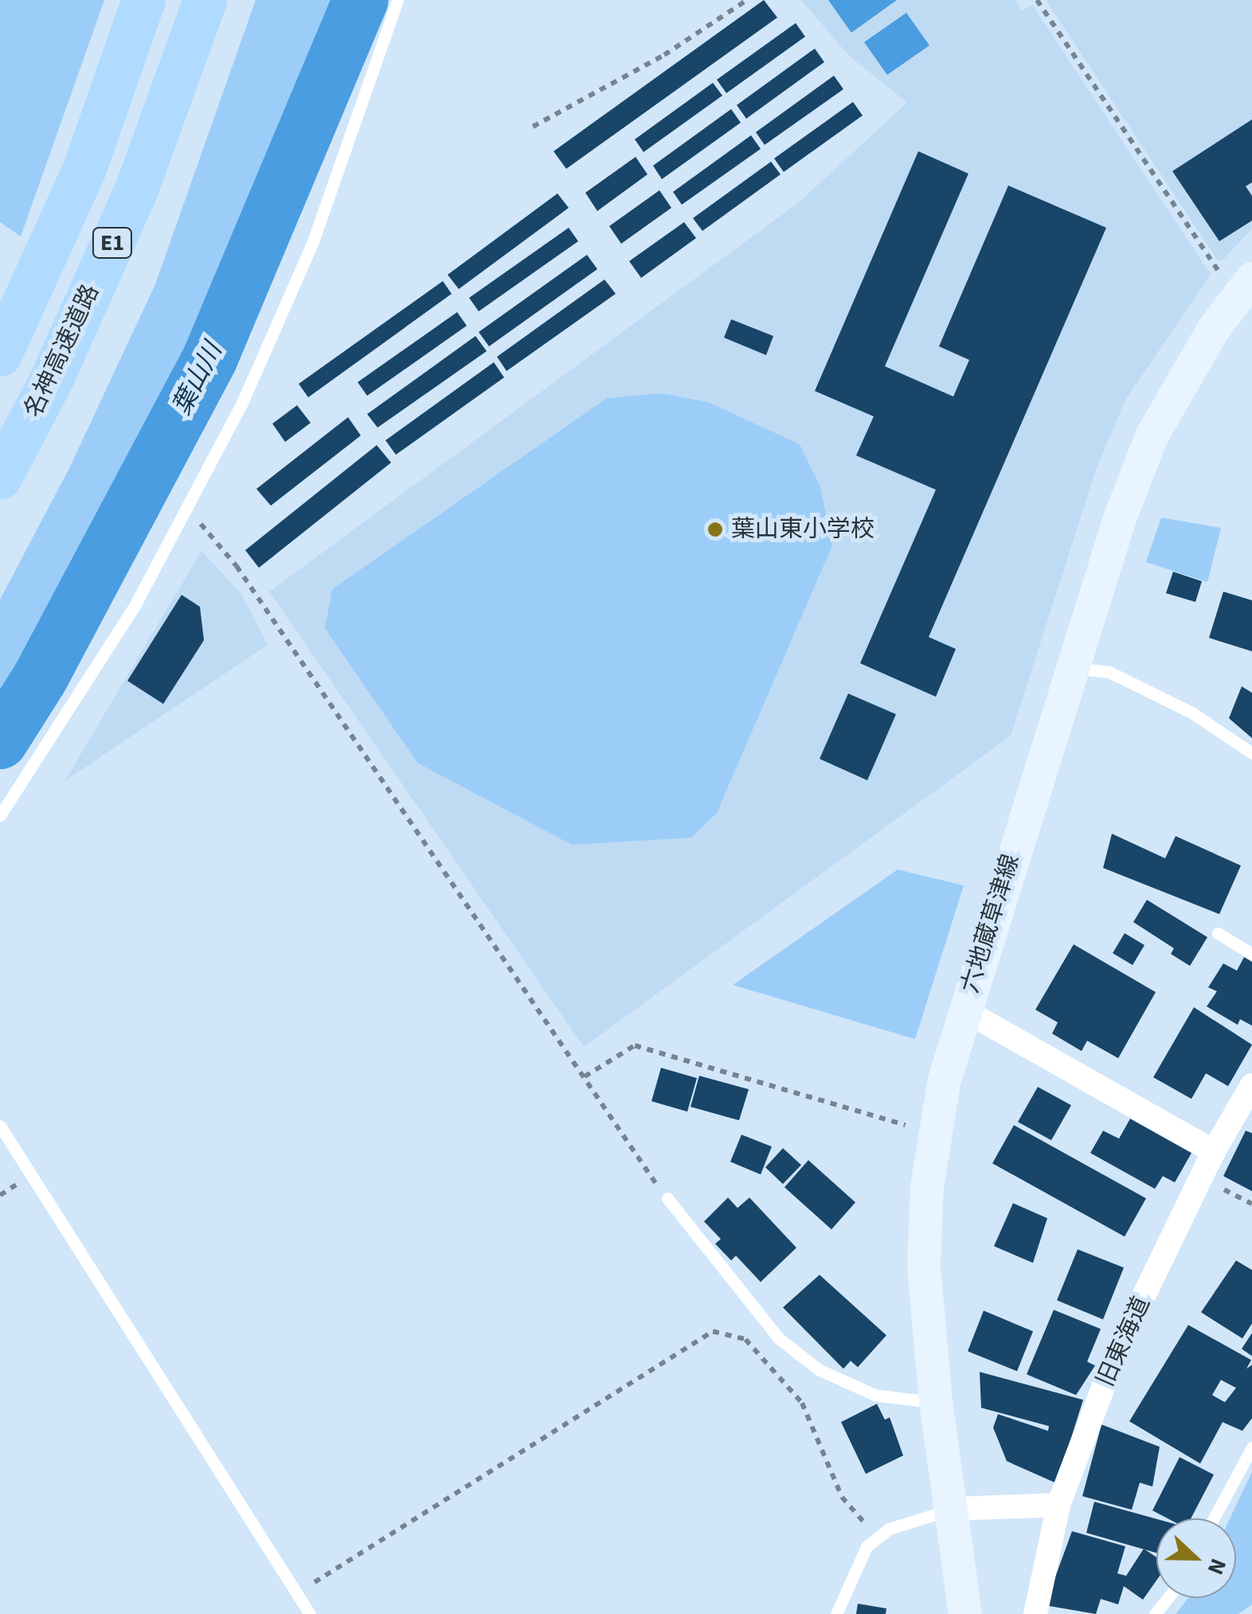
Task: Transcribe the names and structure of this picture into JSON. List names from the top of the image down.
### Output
{
  "streets": {
    "highway": ["E1", "名神高速道路"],
    "main road": ["六地蔵草津線"],
    "street": ["旧東海道"]
  },
  "water": ["葉山川"],
  "places": ["葉山東小学校"],
  "north": "right"
}
